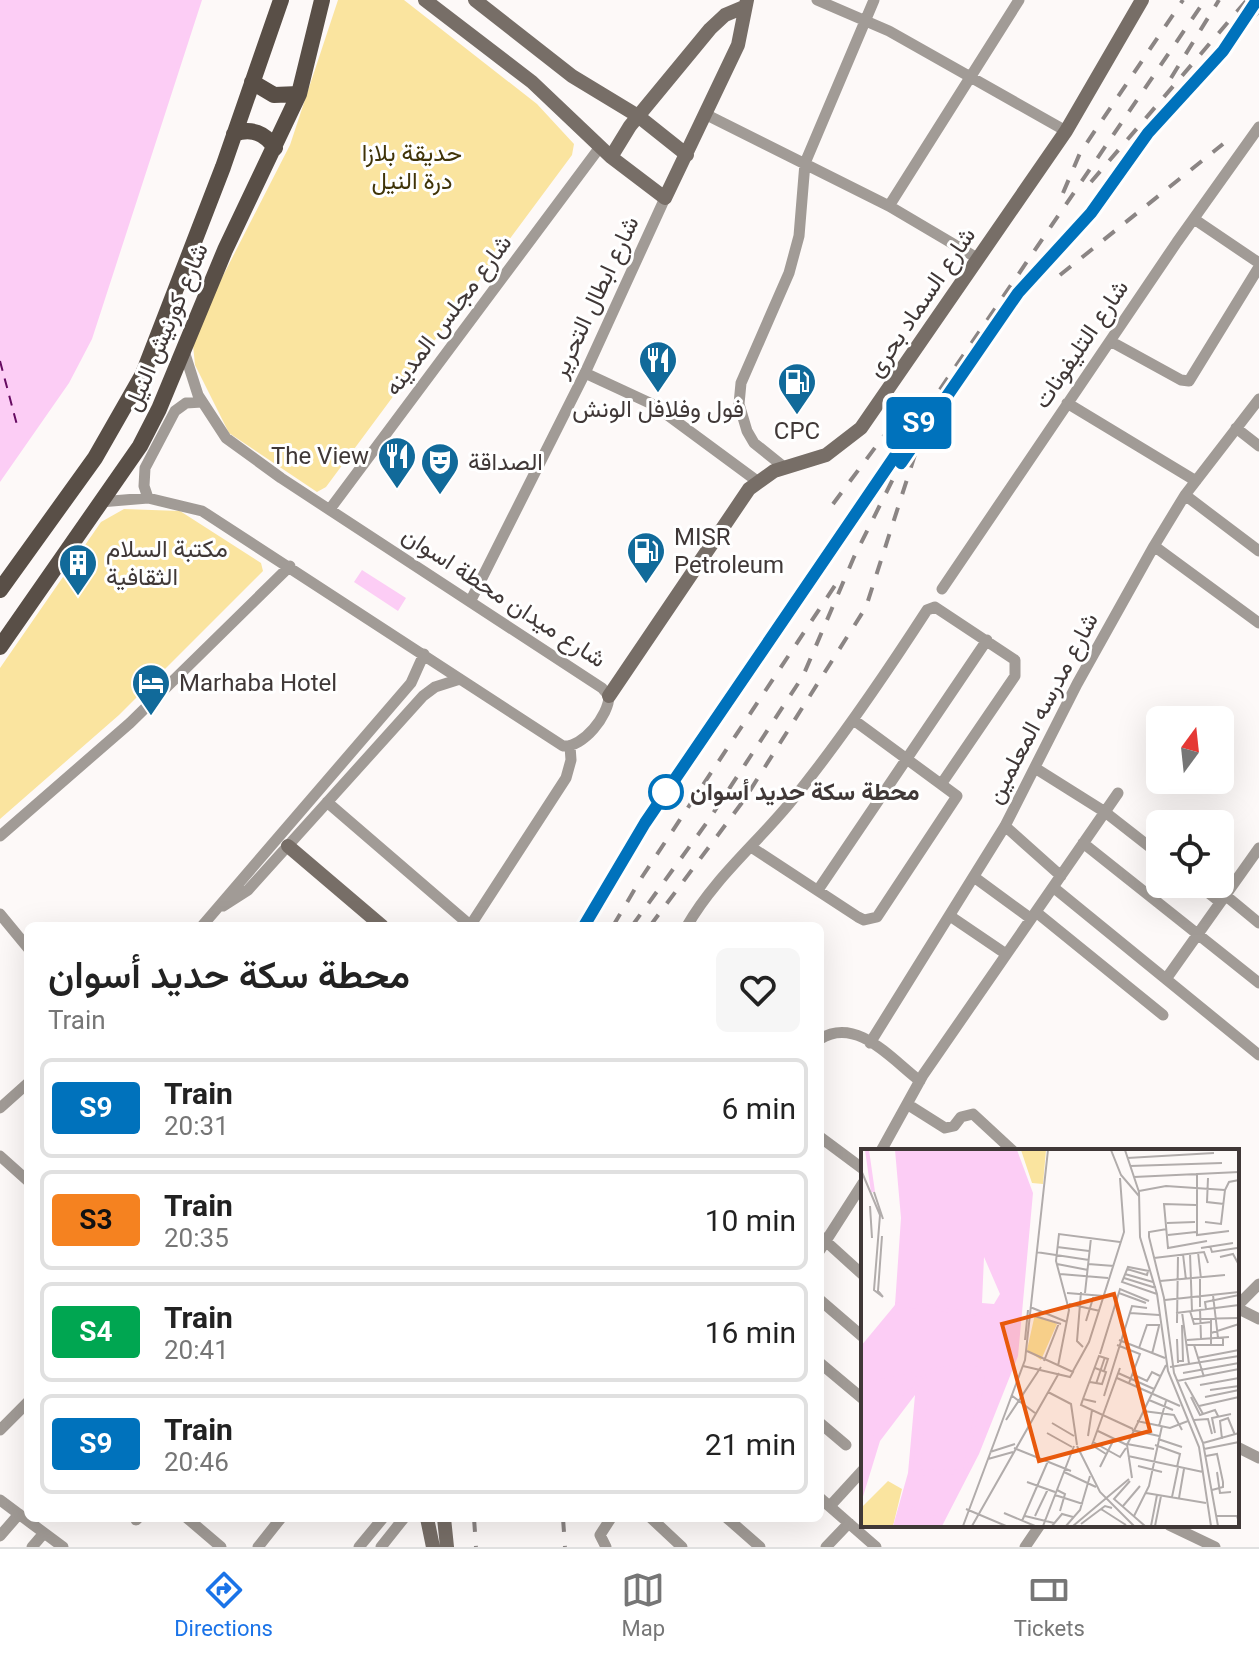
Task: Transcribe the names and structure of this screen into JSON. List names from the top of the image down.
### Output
{
  "streets": {
    "main road": ["شارع كورنيش النيل"],
    "street": [
      "شارع ابطال التحرير",
      "شارع السماد بحرى",
      "شارع مجلس المدينه",
      "شارع التليفونات",
      "شارع ميدان محطة اسوان",
      "شارع مدرسه المعلمين"
    ]
  },
  "crossings": [
    ["شارع ابطال التحرير", "شارع مجلس المدينه"],
    ["شارع ابطال التحرير", "شارع ميدان محطة اسوان"],
    ["شارع السماد بحرى", "شارع ميدان محطة اسوان"],
    ["شارع مجلس المدينه", "شارع ميدان محطة اسوان"],
    ["شارع كورنيش النيل", "شارع ميدان محطة اسوان"]
  ],
  "parks": ["حديقة بلازا درة النيل"],
  "places": {
    "restaurant": ["فول وفلافل الونش", "The View"],
    "fuel station": ["CPC", "MISR Petroleum"],
    "theatre": ["الصداقة"],
    "building": ["مكتبة السلام الثقافية"],
    "hotel": ["Marhaba Hotel"],
    "other": ["محطة سكة حديد أسوان"]
  },
  "north": "top",
  "page": {
    "on_map": "S9",
    "heading": ["محطة سكة حديد أسوان", "Train"],
    "list": [
      {
        "mark": "S9",
        "name": "Train",
        "note": "20:31",
        "value": "6 min"
      },
      {
        "mark": "S3",
        "name": "Train",
        "note": "20:35",
        "value": "10 min"
      },
      {
        "mark": "S4",
        "name": "Train",
        "note": "20:41",
        "value": "16 min"
      },
      {
        "mark": "S9",
        "name": "Train",
        "note": "20:46",
        "value": "21 min"
      }
    ],
    "tabs": ["Directions", "Map", "Tickets"]
  }
}
